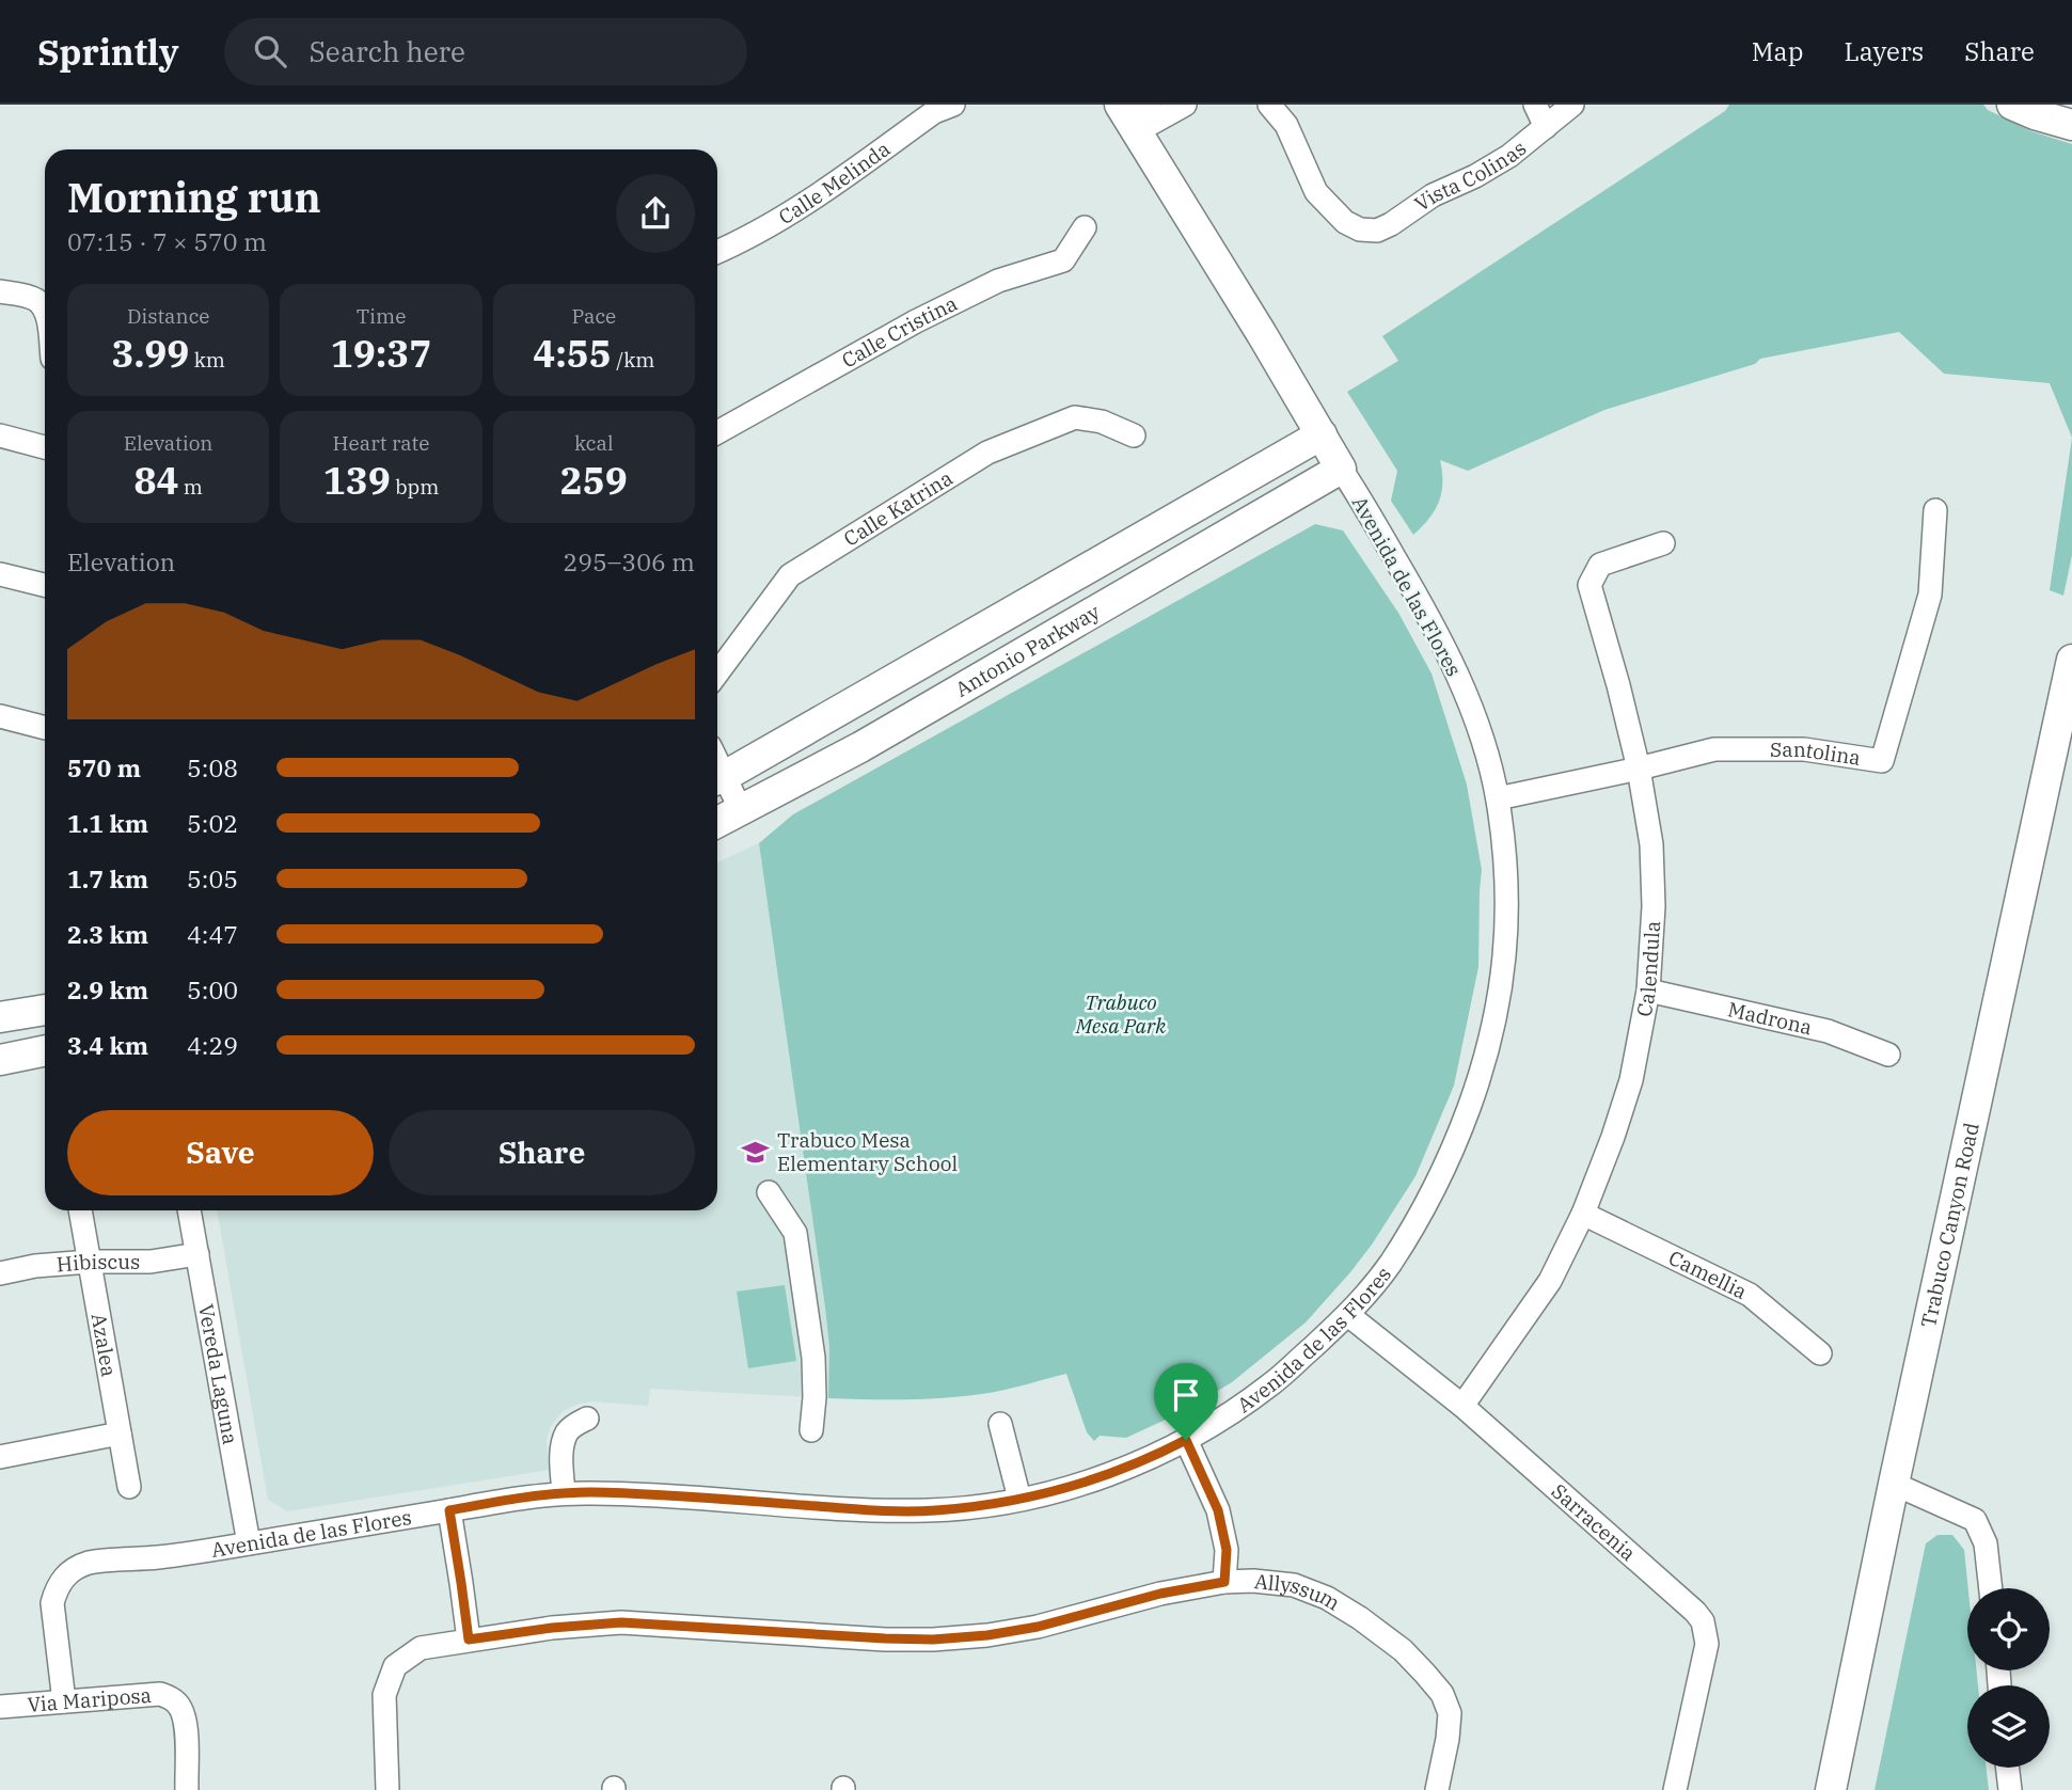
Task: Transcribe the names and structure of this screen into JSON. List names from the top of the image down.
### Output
{
  "streets": {
    "main road": ["Avenida de las Flores", "Antonio Parkway", "Trabuco Canyon Road"],
    "street": [
      "Vista Colinas",
      "Calle Melinda",
      "Calle Cristina",
      "Calle Katrina",
      "Santolina",
      "Calendula",
      "Madrona",
      "Hibiscus",
      "Camellia",
      "Azalea",
      "Vereda Laguna",
      "Sarracenia",
      "Allyssum",
      "Via Mariposa"
    ]
  },
  "crossings": [
    ["Avenida de las Flores", "Antonio Parkway"],
    ["Avenida de las Flores", "Santolina"],
    ["Avenida de las Flores", "Vereda Laguna"],
    ["Avenida de las Flores", "Sarracenia"],
    ["Avenida de las Flores", "Via Mariposa"],
    ["Santolina", "Calendula"],
    ["Calendula", "Madrona"],
    ["Calendula", "Camellia"],
    ["Calendula", "Sarracenia"],
    ["Hibiscus", "Azalea"],
    ["Hibiscus", "Vereda Laguna"]
  ],
  "parks": ["Trabuco Mesa Park"],
  "places": {
    "school or university": ["Trabuco Mesa Elementary School"]
  },
  "page": {
    "header": "Sprintly",
    "search": "Search here",
    "nav": ["Map", "Layers", "Share"],
    "heading": ["Morning run", "07:15 · 7 × 570 m"],
    "stats": [
      ["Distance", "3.99 km"],
      ["Time", "19:37"],
      ["Pace", "4:55 /km"],
      ["Elevation", "84 m"],
      ["Heart rate", "139 bpm"],
      ["kcal", "259"]
    ],
    "chart": ["Elevation", "295–306 m"],
    "list": [
      {
        "name": "570 m",
        "note": "5:08"
      },
      {
        "name": "1.1 km",
        "note": "5:02"
      },
      {
        "name": "1.7 km",
        "note": "5:05"
      },
      {
        "name": "2.3 km",
        "note": "4:47"
      },
      {
        "name": "2.9 km",
        "note": "5:00"
      },
      {
        "name": "3.4 km",
        "note": "4:29"
      }
    ],
    "buttons": ["Save", "Share"]
  }
}
